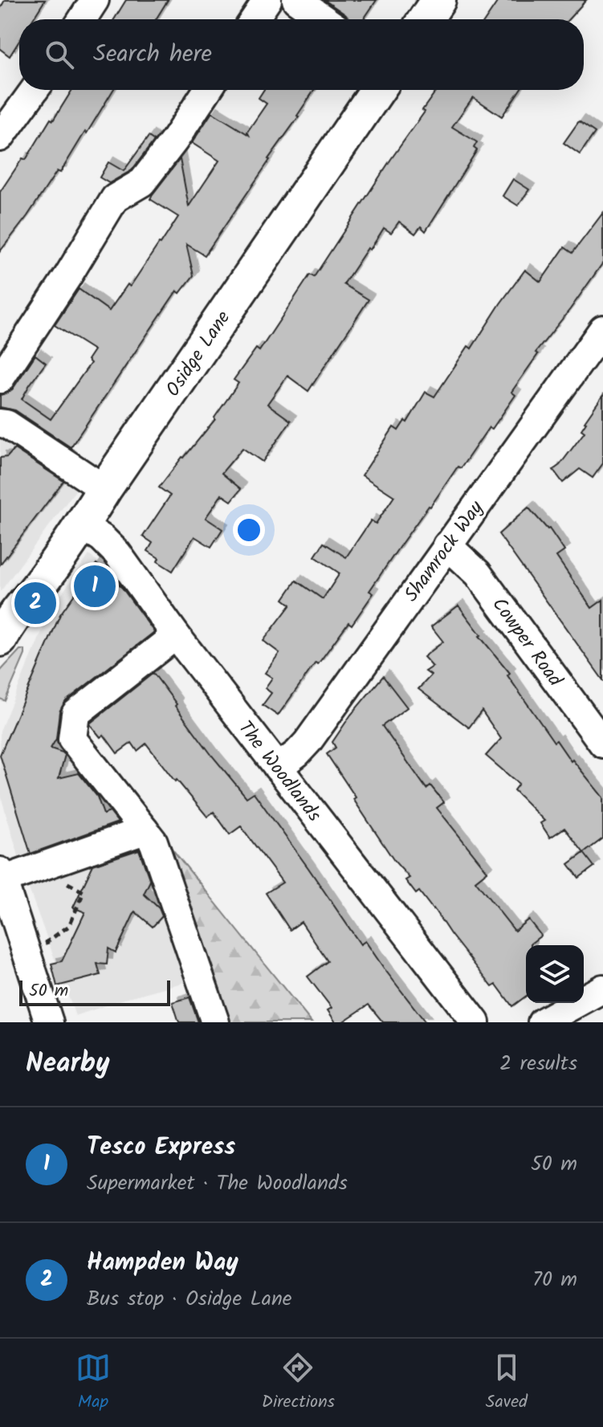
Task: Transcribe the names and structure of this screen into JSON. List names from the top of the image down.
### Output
{
  "streets": {
    "main road": ["Osidge Lane"],
    "street": ["Shamrock Way", "Cowper Road", "The Woodlands"]
  },
  "crossings": [
    ["Osidge Lane", "The Woodlands"],
    ["Shamrock Way", "Cowper Road"],
    ["Shamrock Way", "The Woodlands"]
  ],
  "scale_bar": "50 m",
  "page": {
    "search": "Search here",
    "pins": ["1", "2"],
    "scale": "50 m",
    "heading": ["Nearby", "2 results"],
    "list": [
      {
        "mark": "1",
        "name": "Tesco Express",
        "note": "Supermarket · The Woodlands",
        "value": "50 m"
      },
      {
        "mark": "2",
        "name": "Hampden Way",
        "note": "Bus stop · Osidge Lane",
        "value": "70 m"
      }
    ],
    "nav": ["Map", "Directions", "Saved"]
  }
}
